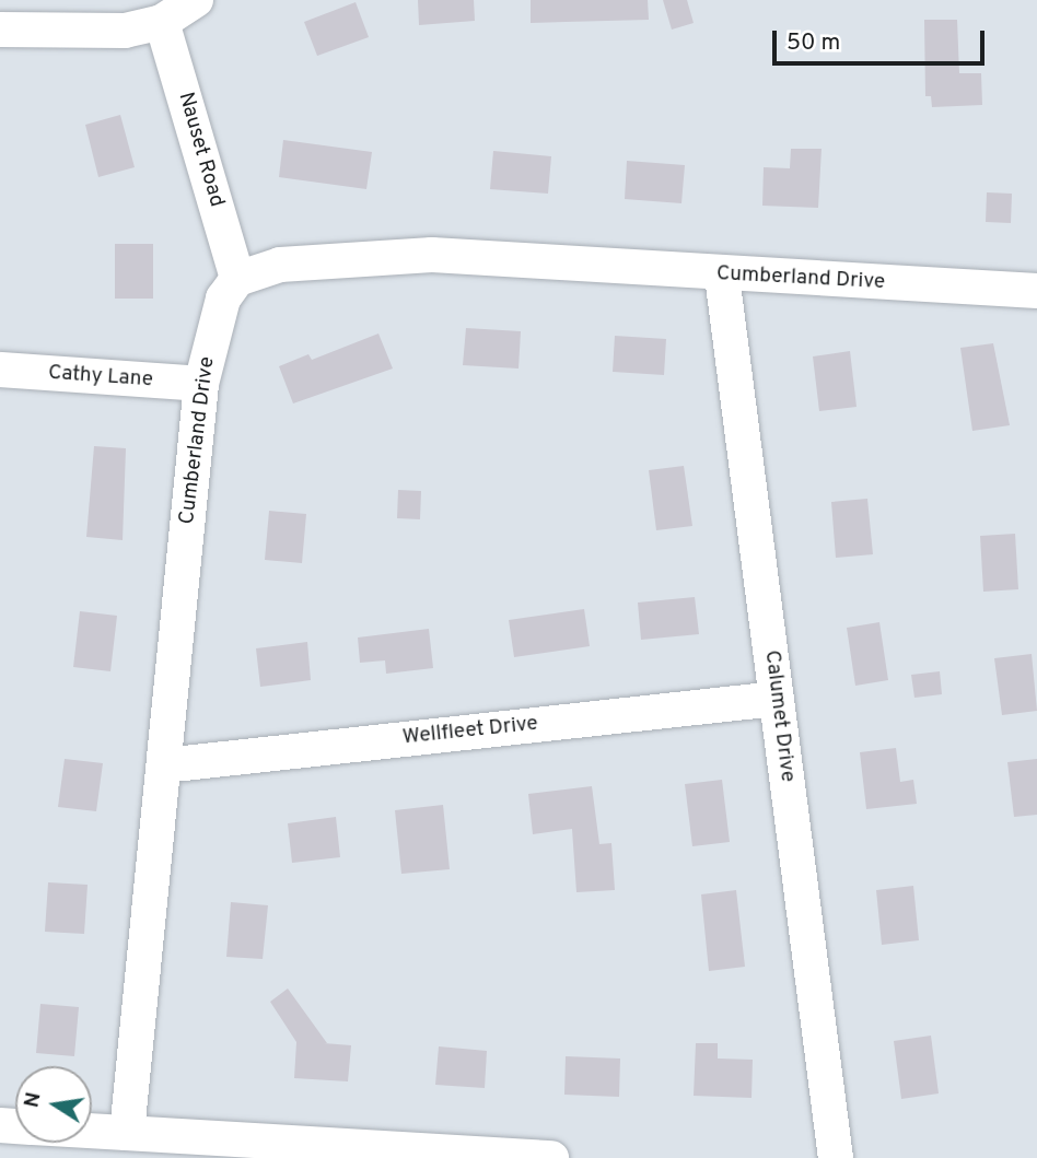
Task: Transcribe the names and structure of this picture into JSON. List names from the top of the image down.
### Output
{
  "streets": {
    "street": [
      "Nauset Road",
      "Cumberland Drive",
      "Cathy Lane",
      "Calumet Drive",
      "Wellfleet Drive"
    ]
  },
  "crossings": [
    ["Nauset Road", "Cumberland Drive"],
    ["Cumberland Drive", "Cathy Lane"],
    ["Cumberland Drive", "Calumet Drive"],
    ["Cumberland Drive", "Wellfleet Drive"],
    ["Calumet Drive", "Wellfleet Drive"]
  ],
  "scale_bar": "50 m",
  "north": "left"
}
